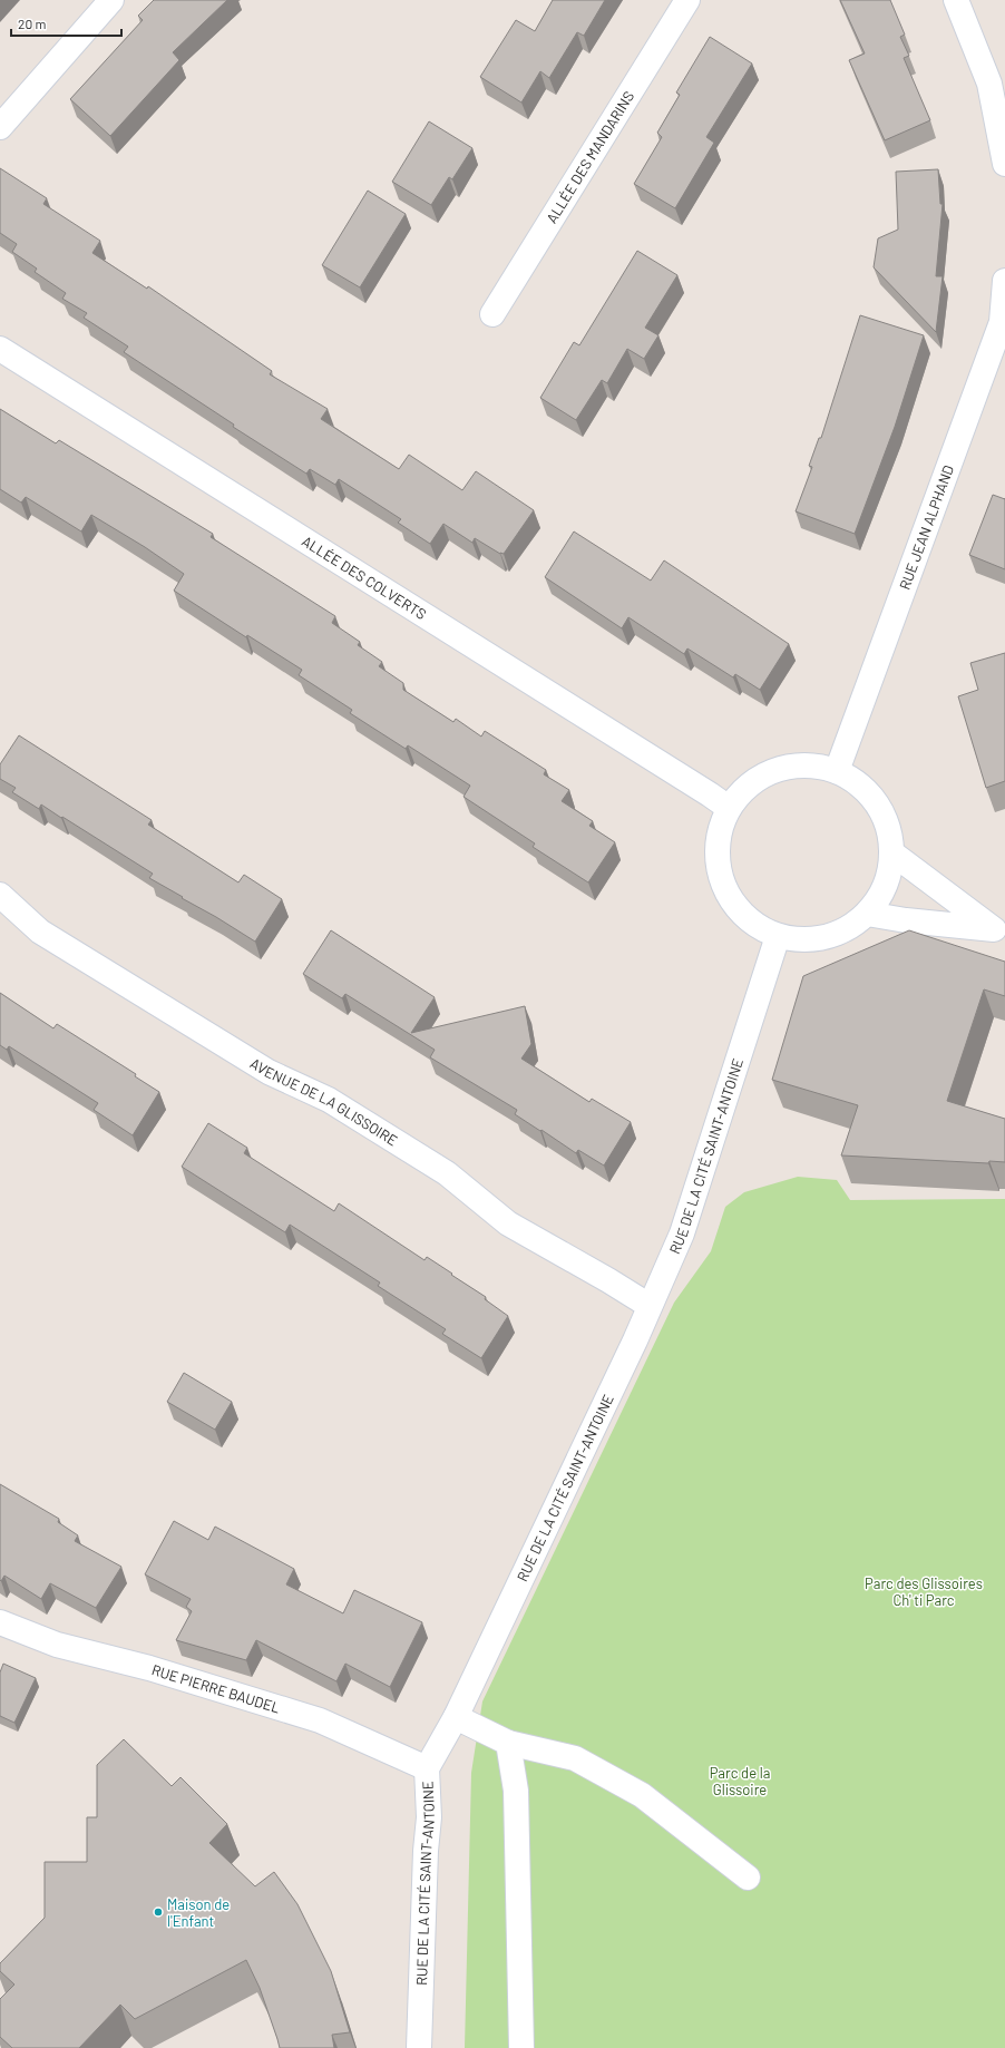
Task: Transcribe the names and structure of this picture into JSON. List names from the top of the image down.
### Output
{
  "streets": {
    "street": [
      "ALLÉE DES MANDARINS",
      "RUE JEAN ALPHAND",
      "ALLÉE DES COLVERTS",
      "AVENUE DE LA GLISSOIRE",
      "RUE DE LA CITÉ SAINT-ANTOINE",
      "RUE PIERRE BAUDEL"
    ]
  },
  "crossings": [
    ["AVENUE DE LA GLISSOIRE", "RUE DE LA CITÉ SAINT-ANTOINE"],
    ["RUE DE LA CITÉ SAINT-ANTOINE", "RUE PIERRE BAUDEL"]
  ],
  "parks": ["Parc des Glissoires Ch' ti Parc", "Parc de la Glissoire"],
  "places": ["Maison de l'Enfant"],
  "scale_bar": "20 m"
}
